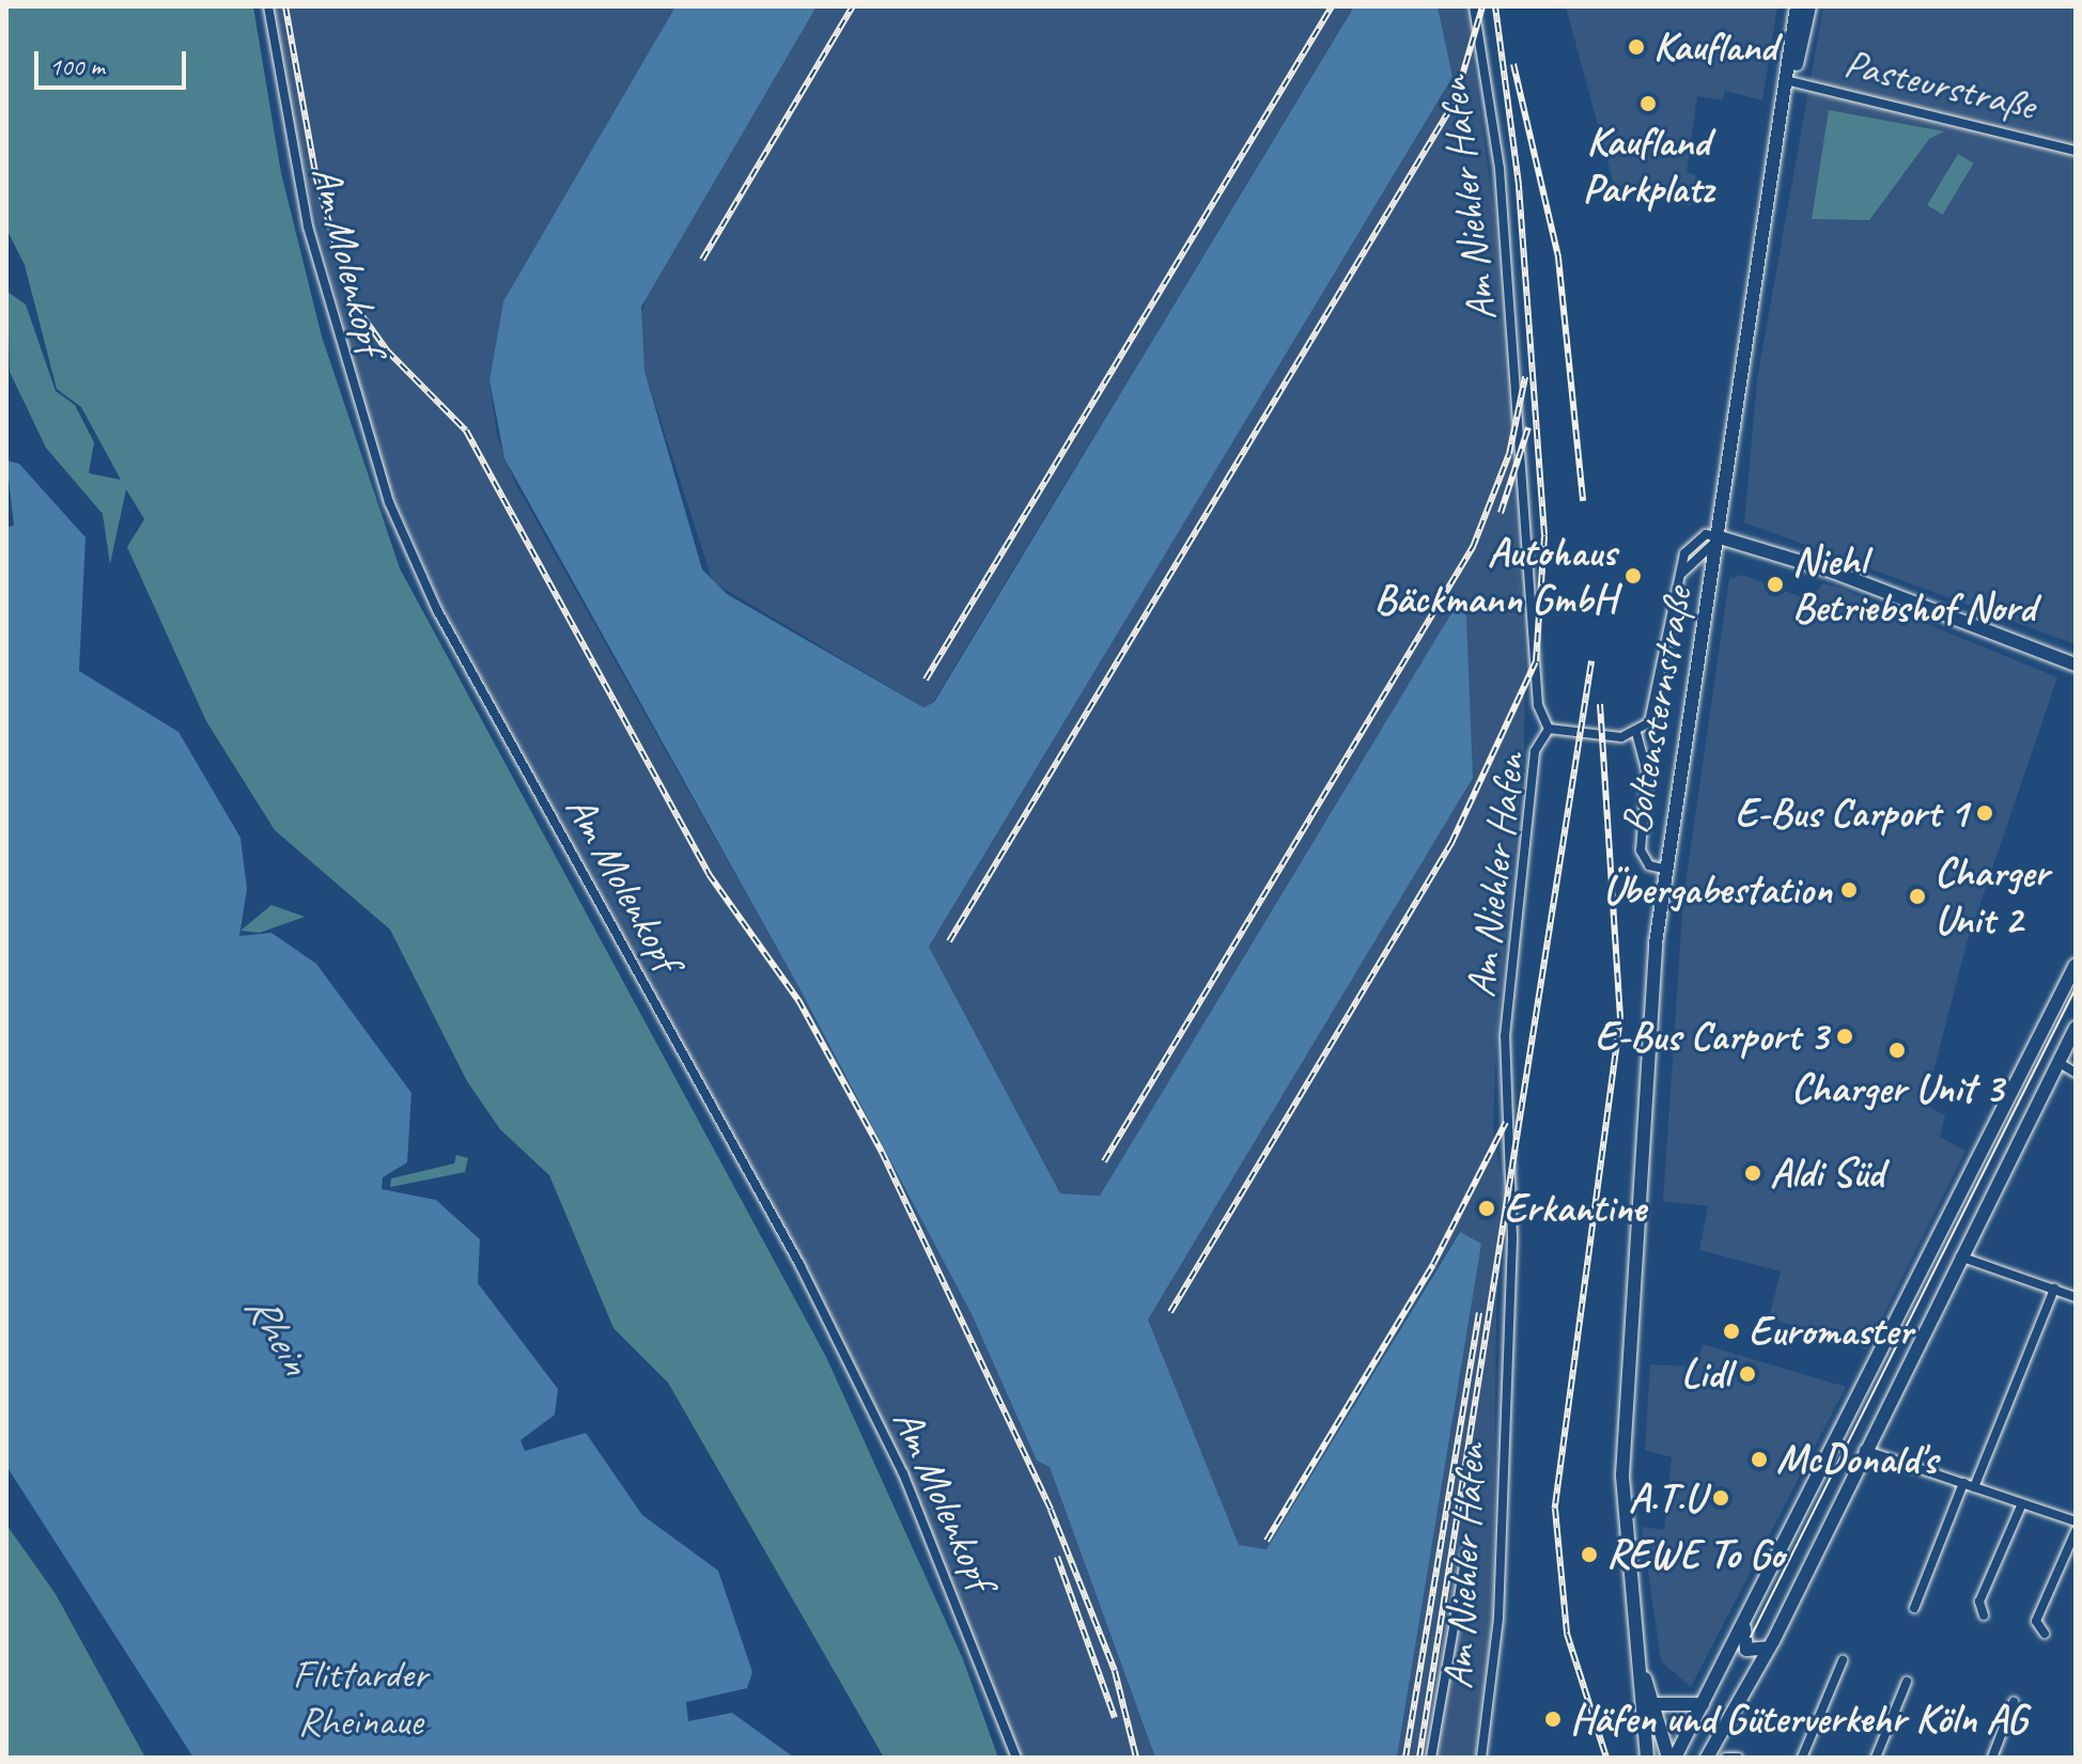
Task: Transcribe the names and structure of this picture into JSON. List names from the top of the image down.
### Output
{
  "streets": {
    "main road": ["Boltensternstraße"],
    "street": ["Pasteurstraße", "Am Niehler Hafen", "Am Molenkopf"]
  },
  "crossings": [
    ["Pasteurstraße", "Boltensternstraße"]
  ],
  "water": ["Rhein"],
  "parks": ["Flittarder Rheinaue"],
  "places": [
    "Kaufland",
    "Kaufland Parkplatz",
    "Autohaus Bäckmann GmbH",
    "Niehl Betriebshof Nord",
    "E-Bus Carport 1",
    "Übergabestation",
    "Charger Unit 2",
    "E-Bus Carport 3",
    "Charger Unit 3",
    "Aldi Süd",
    "Erkantine",
    "Euromaster",
    "Lidl",
    "McDonald's",
    "A.T.U",
    "REWE To Go",
    "Häfen und Güterverkehr Köln AG"
  ],
  "scale_bar": "100 m"
}
